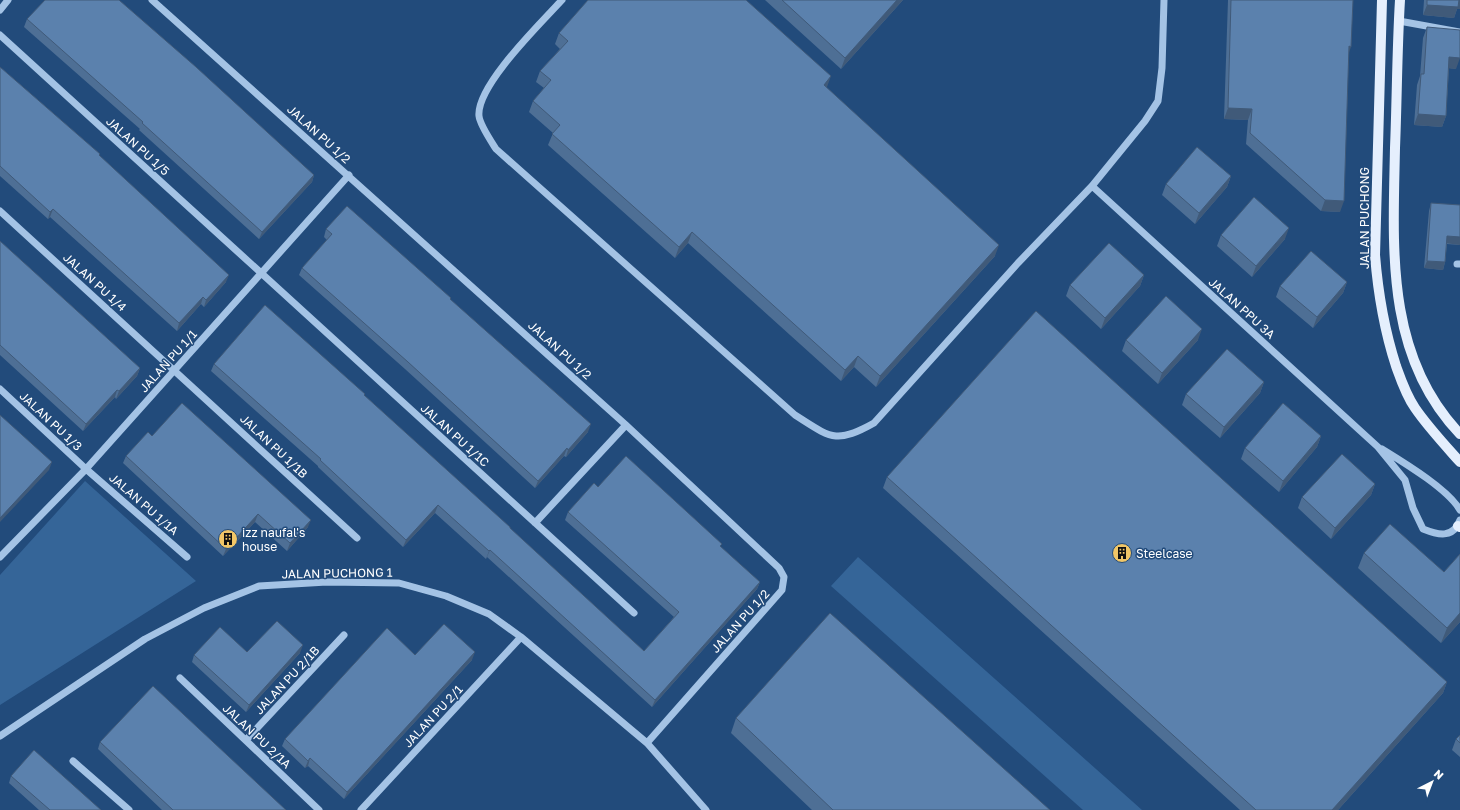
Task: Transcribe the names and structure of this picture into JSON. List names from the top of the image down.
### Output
{
  "streets": {
    "main road": ["JALAN PUCHONG"],
    "street": [
      "JALAN PU 1/2",
      "JALAN PU 1/5",
      "JALAN PU 1/4",
      "JALAN PPU 3A",
      "JALAN PU 1/1",
      "JALAN PU 1/3",
      "JALAN PU 1/1C",
      "JALAN PU 1/1B",
      "JALAN PU 1/1A",
      "JALAN PUCHONG 1",
      "JALAN PU 2/1B",
      "JALAN PU 2/1",
      "JALAN PU 2/1A"
    ]
  },
  "crossings": [
    ["JALAN PU 1/2", "JALAN PU 1/1"],
    ["JALAN PU 1/2", "JALAN PUCHONG 1"],
    ["JALAN PU 1/5", "JALAN PU 1/1"],
    ["JALAN PU 1/5", "JALAN PU 1/1C"],
    ["JALAN PU 1/4", "JALAN PU 1/1"],
    ["JALAN PU 1/4", "JALAN PU 1/1B"],
    ["JALAN PU 1/1", "JALAN PU 1/3"],
    ["JALAN PU 1/1", "JALAN PU 1/1C"],
    ["JALAN PU 1/1", "JALAN PU 1/1B"],
    ["JALAN PU 1/1", "JALAN PU 1/1A"],
    ["JALAN PU 1/3", "JALAN PU 1/1A"],
    ["JALAN PUCHONG 1", "JALAN PU 2/1"],
    ["JALAN PU 2/1B", "JALAN PU 2/1A"]
  ],
  "places": {
    "building": ["izz naufal's house", "Steelcase"]
  },
  "north": "top right"
}
